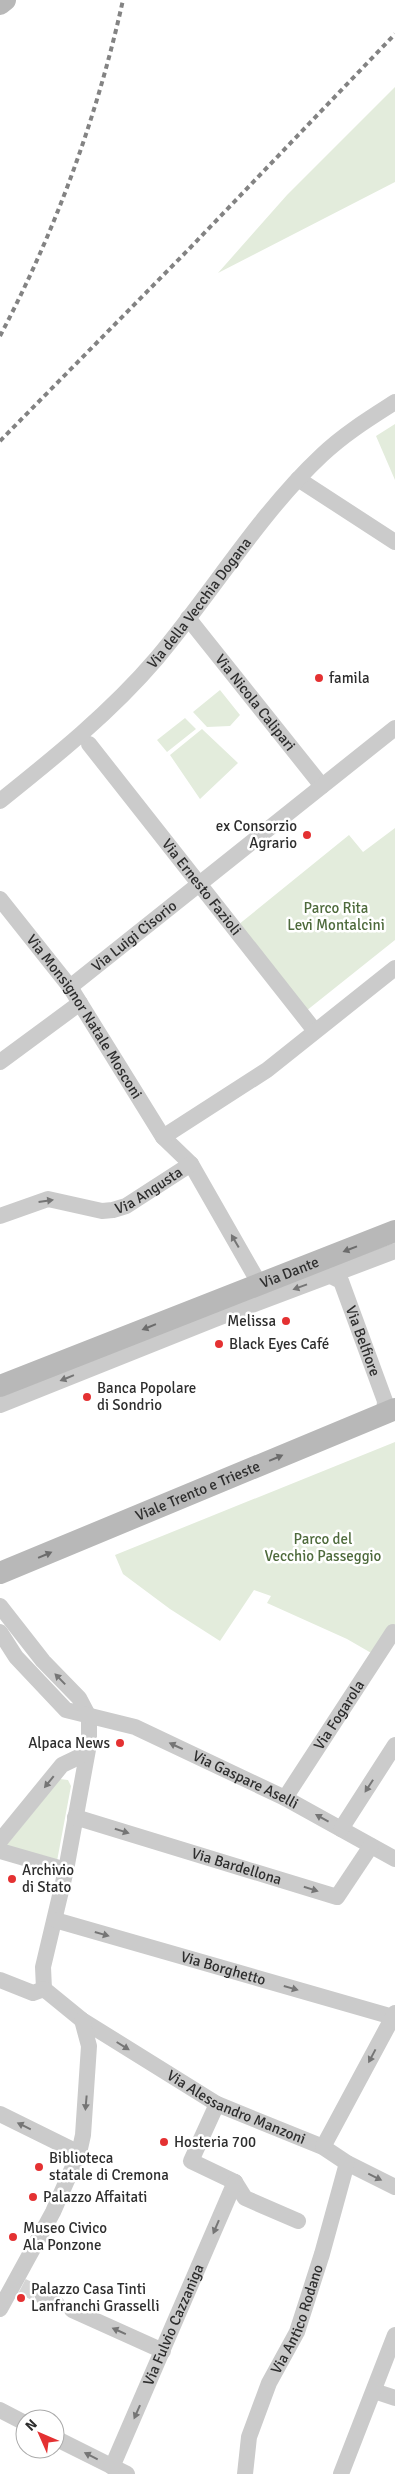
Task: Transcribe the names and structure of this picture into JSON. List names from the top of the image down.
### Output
{
  "streets": {
    "main road": ["Via Dante", "Viale Trento e Trieste"],
    "street": [
      "Via della Vecchia Dogana",
      "Via Nicola Calipari",
      "Via Ernesto Fazioli",
      "Via Luigi Cisorio",
      "Via Monsignor Natale Mosconi",
      "Via Angusta",
      "Via Belfiore",
      "Via Fogarola",
      "Via Gaspare Aselli",
      "Via Bardellona",
      "Via Borghetto",
      "Via Alessandro Manzoni",
      "Via Antico Rodano",
      "Via Fulvio Cazzaniga"
    ]
  },
  "crossings": [
    ["Via della Vecchia Dogana", "Via Nicola Calipari"],
    ["Via Nicola Calipari", "Via Luigi Cisorio"],
    ["Via Ernesto Fazioli", "Via Luigi Cisorio"],
    ["Via Luigi Cisorio", "Via Monsignor Natale Mosconi"],
    ["Via Monsignor Natale Mosconi", "Via Angusta"],
    ["Via Angusta", "Via Dante"],
    ["Via Dante", "Via Belfiore"],
    ["Via Belfiore", "Viale Trento e Trieste"],
    ["Via Fogarola", "Via Gaspare Aselli"],
    ["Via Gaspare Aselli", "Via Bardellona"],
    ["Via Alessandro Manzoni", "Via Antico Rodano"]
  ],
  "one_way": [
    "Viale Trento e Trieste",
    "Via Gaspare Aselli",
    "Via Bardellona",
    "Via Borghetto",
    "Via Fulvio Cazzaniga"
  ],
  "parks": ["Parco Rita Levi Montalcini", "Parco del Vecchio Passeggio"],
  "places": [
    "famila",
    "ex Consorzio Agrario",
    "Melissa",
    "Black Eyes Café",
    "Banca Popolare di Sondrio",
    "Alpaca News",
    "Archivio di Stato",
    "Hosteria 700",
    "Biblioteca statale di Cremona",
    "Palazzo Affaitati",
    "Museo Civico Ala Ponzone",
    "Palazzo Casa Tinti Lanfranchi Grasselli"
  ],
  "north": "top left"
}
